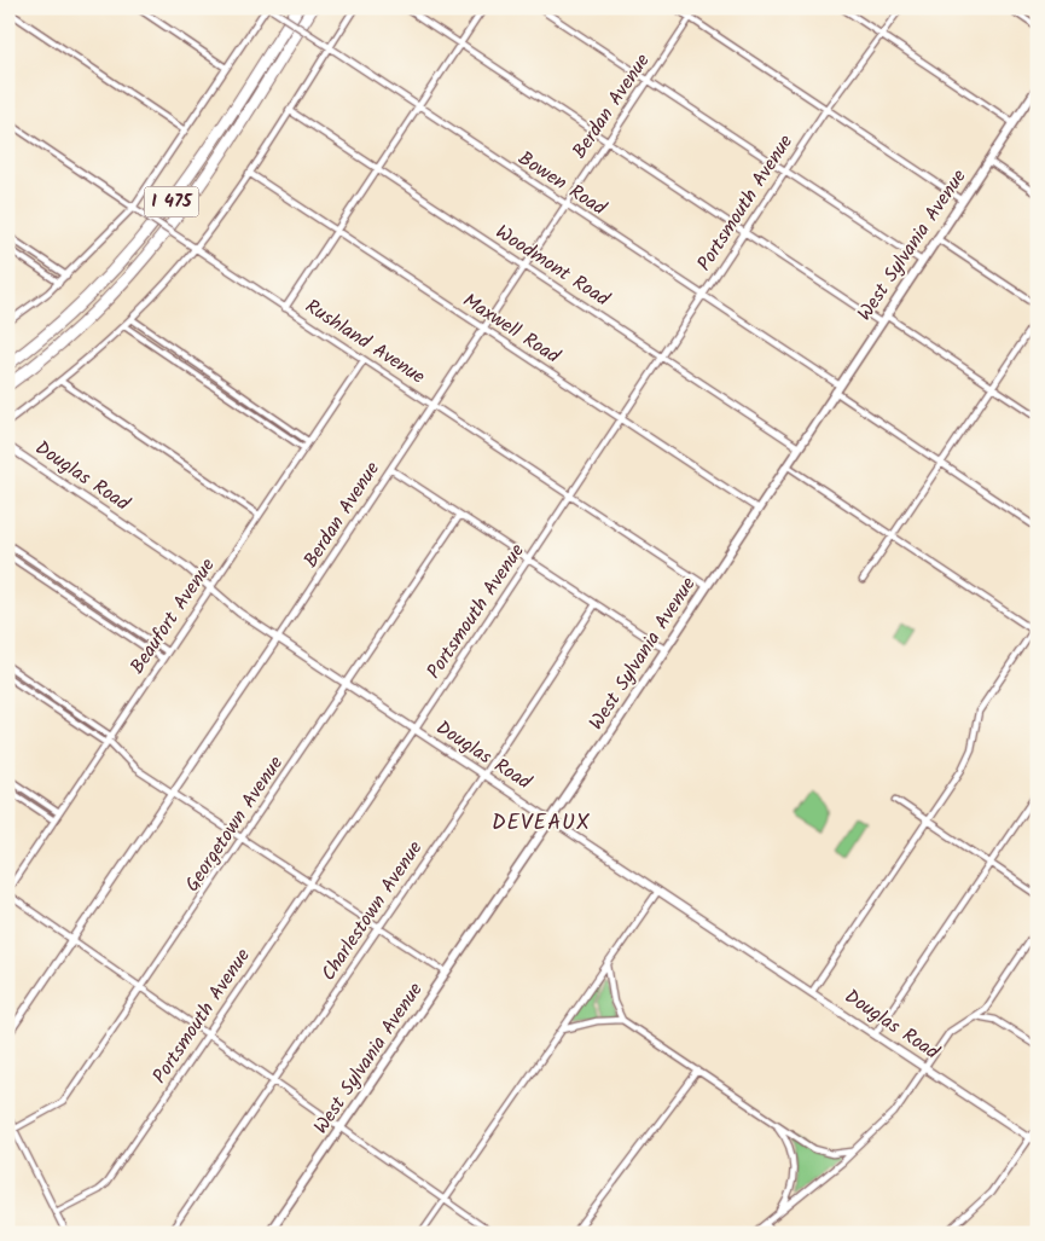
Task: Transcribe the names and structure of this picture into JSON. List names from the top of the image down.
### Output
{
  "streets": {
    "highway": ["I 475"],
    "main road": ["West Sylvania Avenue"],
    "street": [
      "Berdan Avenue",
      "Bowen Road",
      "Portsmouth Avenue",
      "Woodmont Road",
      "Maxwell Road",
      "Rushland Avenue",
      "Douglas Road",
      "Beaufort Avenue",
      "Georgetown Avenue",
      "Charlestown Avenue"
    ]
  },
  "crossings": [
    ["Berdan Avenue", "Bowen Road"],
    ["Berdan Avenue", "Woodmont Road"],
    ["Berdan Avenue", "Maxwell Road"],
    ["Berdan Avenue", "Rushland Avenue"],
    ["Berdan Avenue", "Douglas Road"],
    ["Bowen Road", "Portsmouth Avenue"],
    ["Bowen Road", "West Sylvania Avenue"],
    ["Portsmouth Avenue", "Woodmont Road"],
    ["Portsmouth Avenue", "Maxwell Road"],
    ["Portsmouth Avenue", "Rushland Avenue"],
    ["Portsmouth Avenue", "Douglas Road"],
    ["West Sylvania Avenue", "Woodmont Road"],
    ["West Sylvania Avenue", "Maxwell Road"],
    ["West Sylvania Avenue", "Rushland Avenue"],
    ["West Sylvania Avenue", "Douglas Road"],
    ["Rushland Avenue", "Beaufort Avenue"],
    ["Douglas Road", "Beaufort Avenue"],
    ["Douglas Road", "Georgetown Avenue"],
    ["Douglas Road", "Charlestown Avenue"]
  ],
  "districts": ["DEVEAUX"]
}
